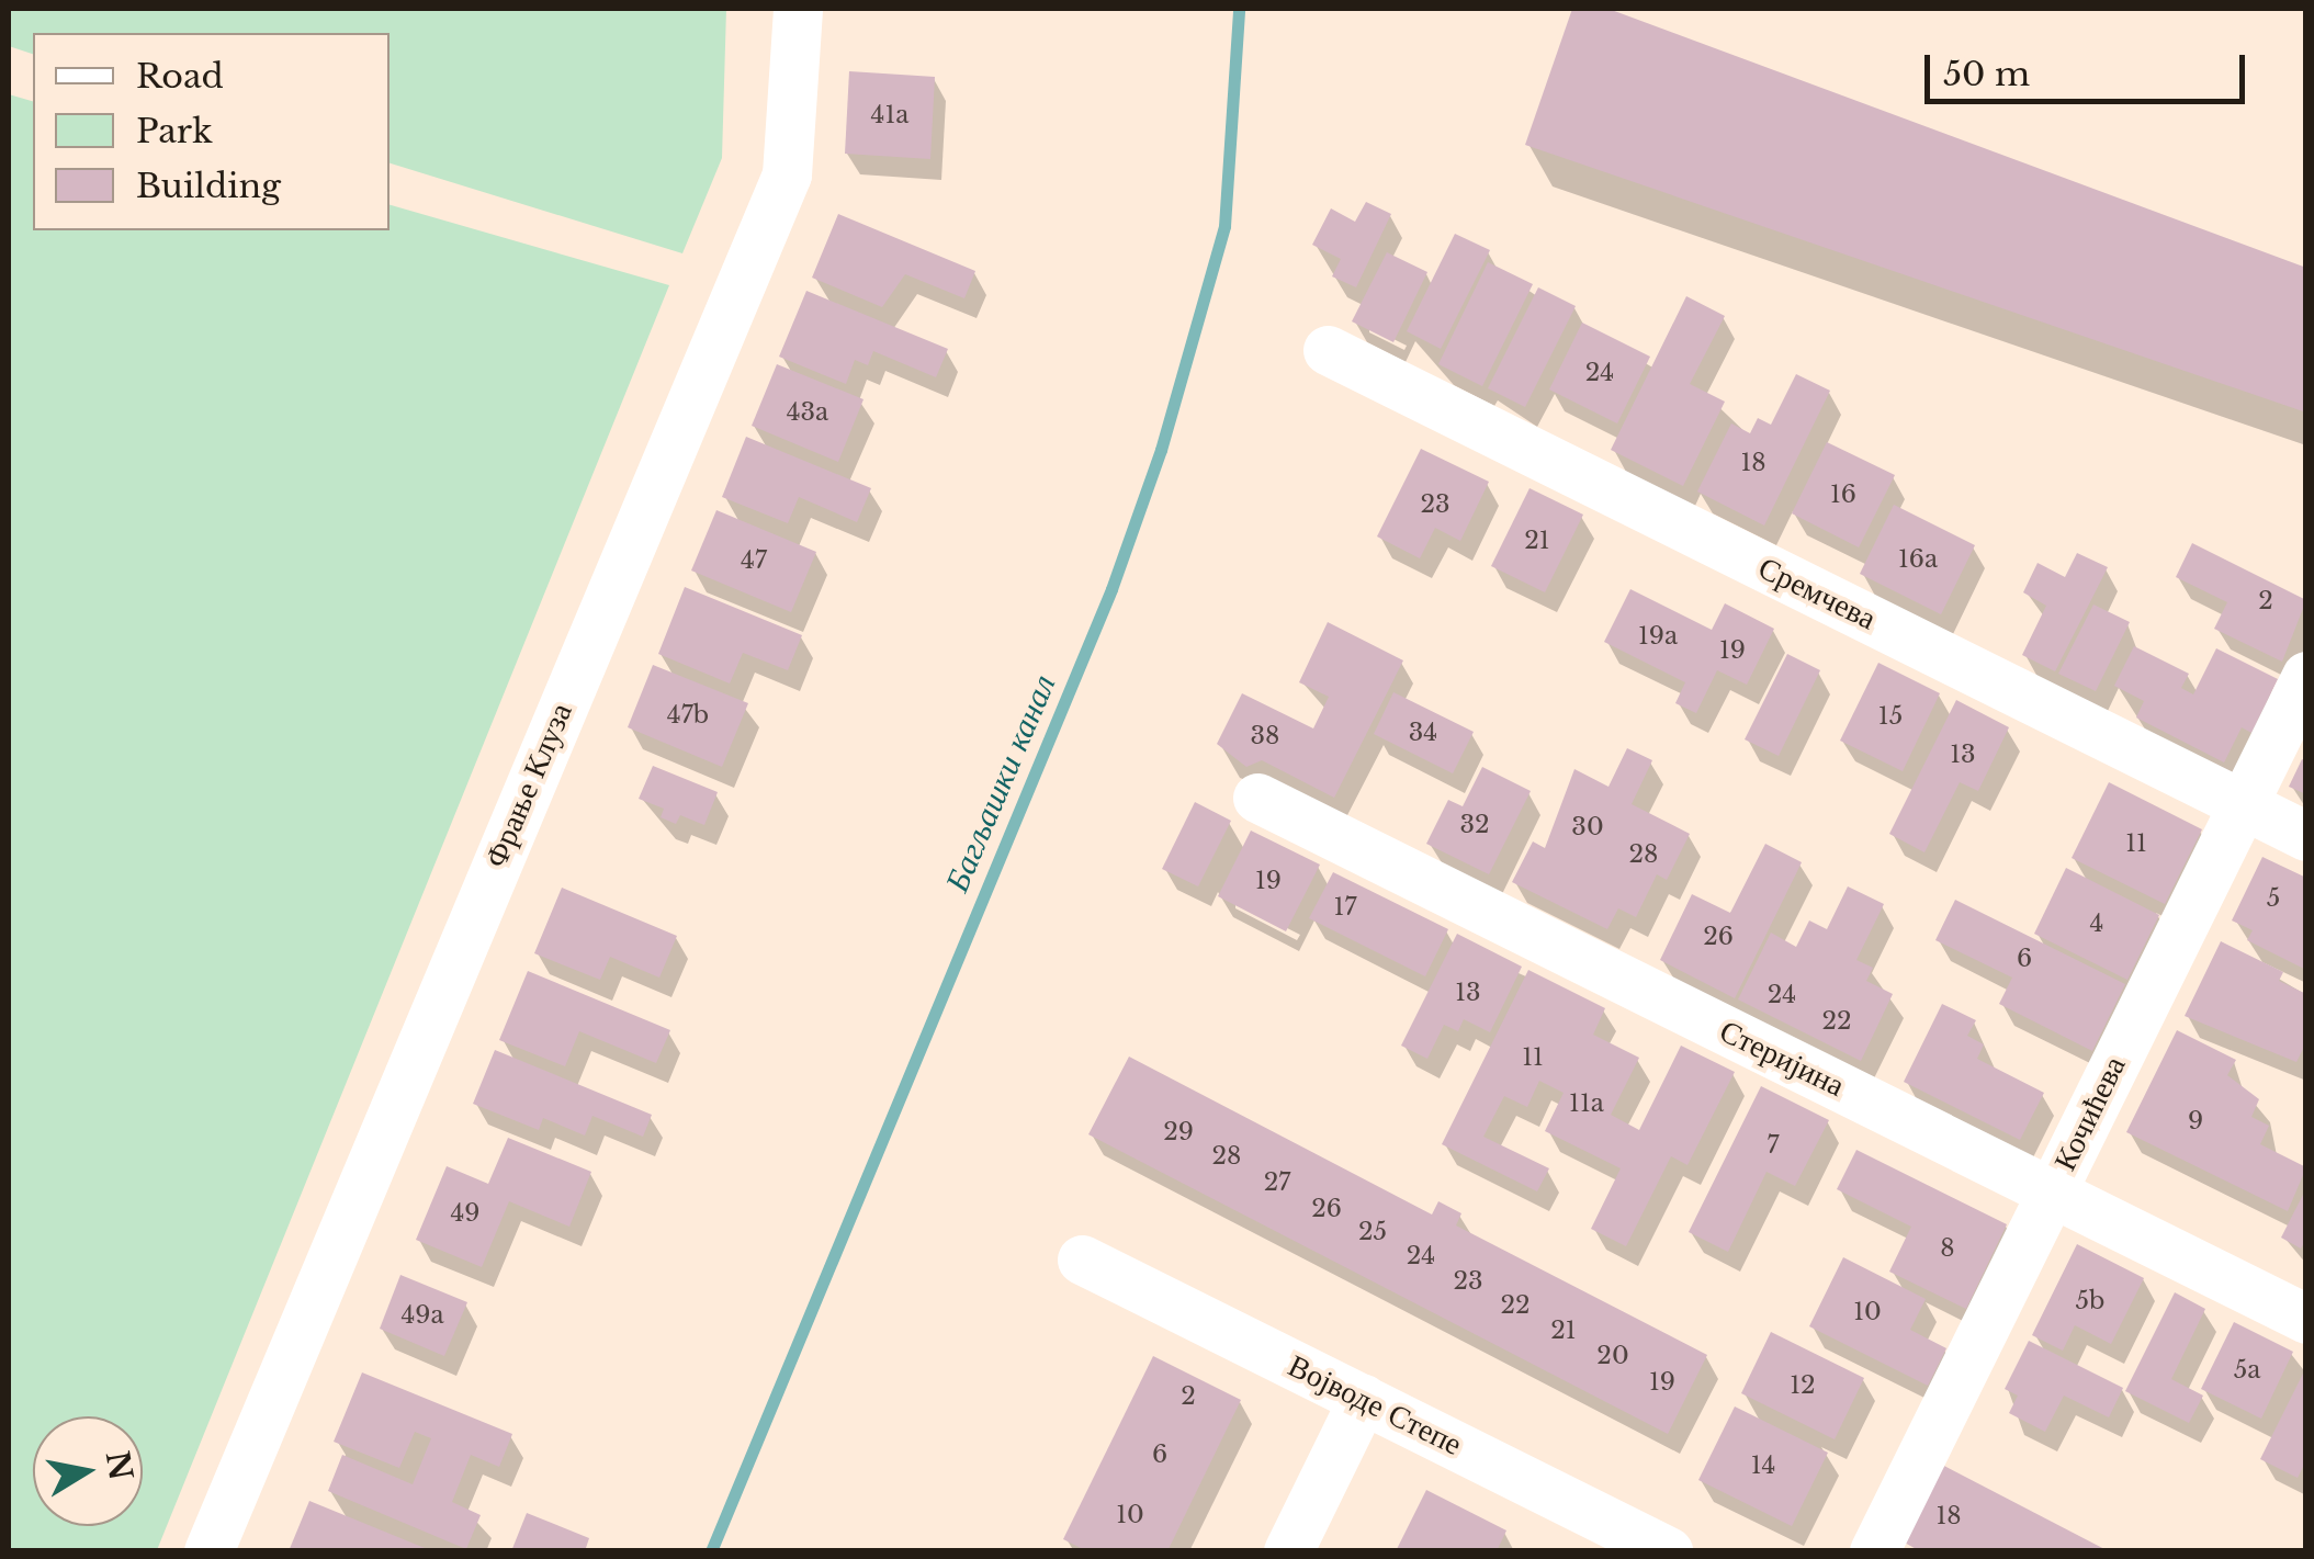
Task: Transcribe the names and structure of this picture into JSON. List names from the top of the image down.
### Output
{
  "streets": {
    "street": [
      "Сремчева",
      "Фрање Клуза",
      "Стеријина",
      "Кочићева",
      "Војводе Степе"
    ]
  },
  "crossings": [
    ["Сремчева", "Кочићева"],
    ["Стеријина", "Кочићева"]
  ],
  "water": ["Багљашки канал"],
  "house_numbers": [
    "41a",
    "24",
    "43a",
    "18",
    "16",
    "23",
    "21",
    "16a",
    "47",
    "2",
    "19a",
    "19",
    "47b",
    "15",
    "34",
    "38",
    "13",
    "32",
    "30",
    "11",
    "28",
    "19",
    "5",
    "17",
    "4",
    "26",
    "6",
    "13",
    "24",
    "22",
    "11",
    "11a",
    "9",
    "29",
    "7",
    "28",
    "27",
    "26",
    "49",
    "25",
    "8",
    "24",
    "23",
    "5b",
    "22",
    "10",
    "49a",
    "21",
    "20",
    "5a",
    "19",
    "12",
    "2",
    "6",
    "14",
    "10",
    "18"
  ],
  "legend": ["Road", "Park", "Building"],
  "scale_bar": "50 m",
  "north": "right"
}
